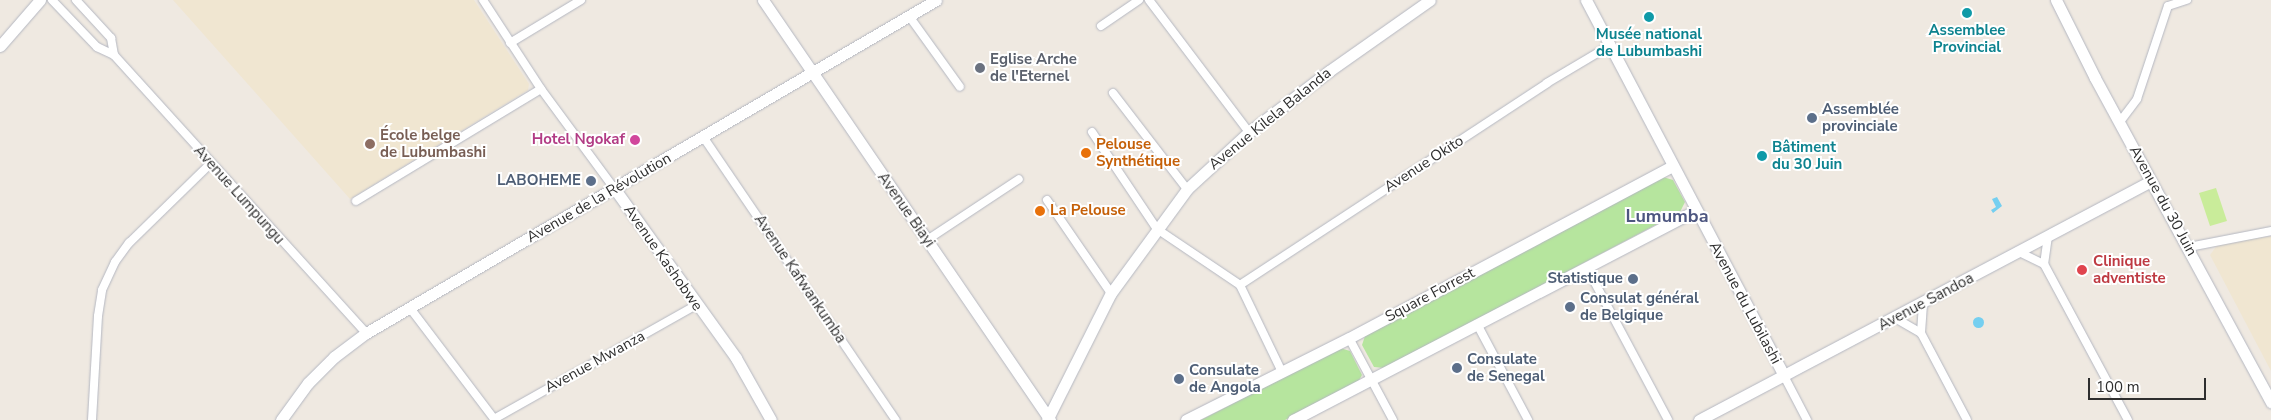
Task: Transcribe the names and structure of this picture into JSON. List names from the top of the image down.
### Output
{
  "streets": {
    "street": [
      "Avenue Kilela Balanda",
      "Avenue Okito",
      "Avenue Lumpungu",
      "Avenue de la Révolution",
      "Avenue du 30 Juin",
      "Avenue Biayi",
      "Avenue Kashobwe",
      "Avenue Kafwankumba",
      "Square Forrest",
      "Avenue Sandoa",
      "Avenue du Lubilashi",
      "Avenue Mwanza"
    ]
  },
  "crossings": [
    ["Avenue Kilela Balanda", "Avenue Biayi"],
    ["Avenue Okito", "Avenue du Lubilashi"],
    ["Avenue Lumpungu", "Avenue de la Révolution"],
    ["Avenue de la Révolution", "Avenue Biayi"],
    ["Avenue de la Révolution", "Avenue Kashobwe"],
    ["Avenue de la Révolution", "Avenue Kafwankumba"],
    ["Avenue du 30 Juin", "Avenue Sandoa"],
    ["Avenue Kashobwe", "Avenue Mwanza"],
    ["Square Forrest", "Avenue du Lubilashi"],
    ["Avenue Sandoa", "Avenue du Lubilashi"]
  ],
  "districts": ["Lumumba"],
  "places": [
    "Assemblee Provincial",
    "Musée national de Lubumbashi",
    "Eglise Arche de l'Eternel",
    "Assemblée provinciale",
    "Hotel Ngokaf",
    "École belge de Lubumbashi",
    "Pelouse Synthétique",
    "Bâtiment du 30 Juin",
    "LABOHEME",
    "La Pelouse",
    "Clinique adventiste",
    "Statistique",
    "Consulat général de Belgique",
    "Consulate de Senegal",
    "Consulate de Angola"
  ],
  "scale_bar": "100 m"
}
